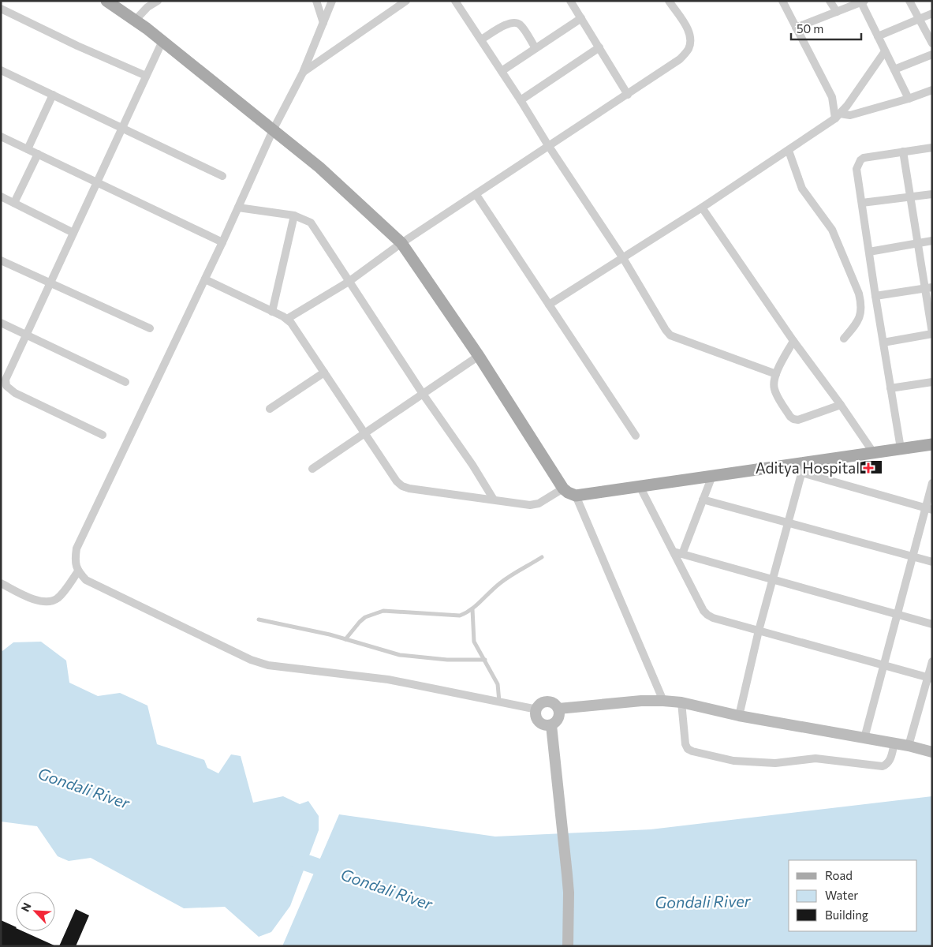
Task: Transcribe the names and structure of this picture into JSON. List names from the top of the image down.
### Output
{
  "water": ["Gondali River"],
  "places": {
    "health": ["Aditya Hospital"]
  },
  "legend": ["Road", "Water", "Building"],
  "scale_bar": "50 m",
  "north": "top left"
}
